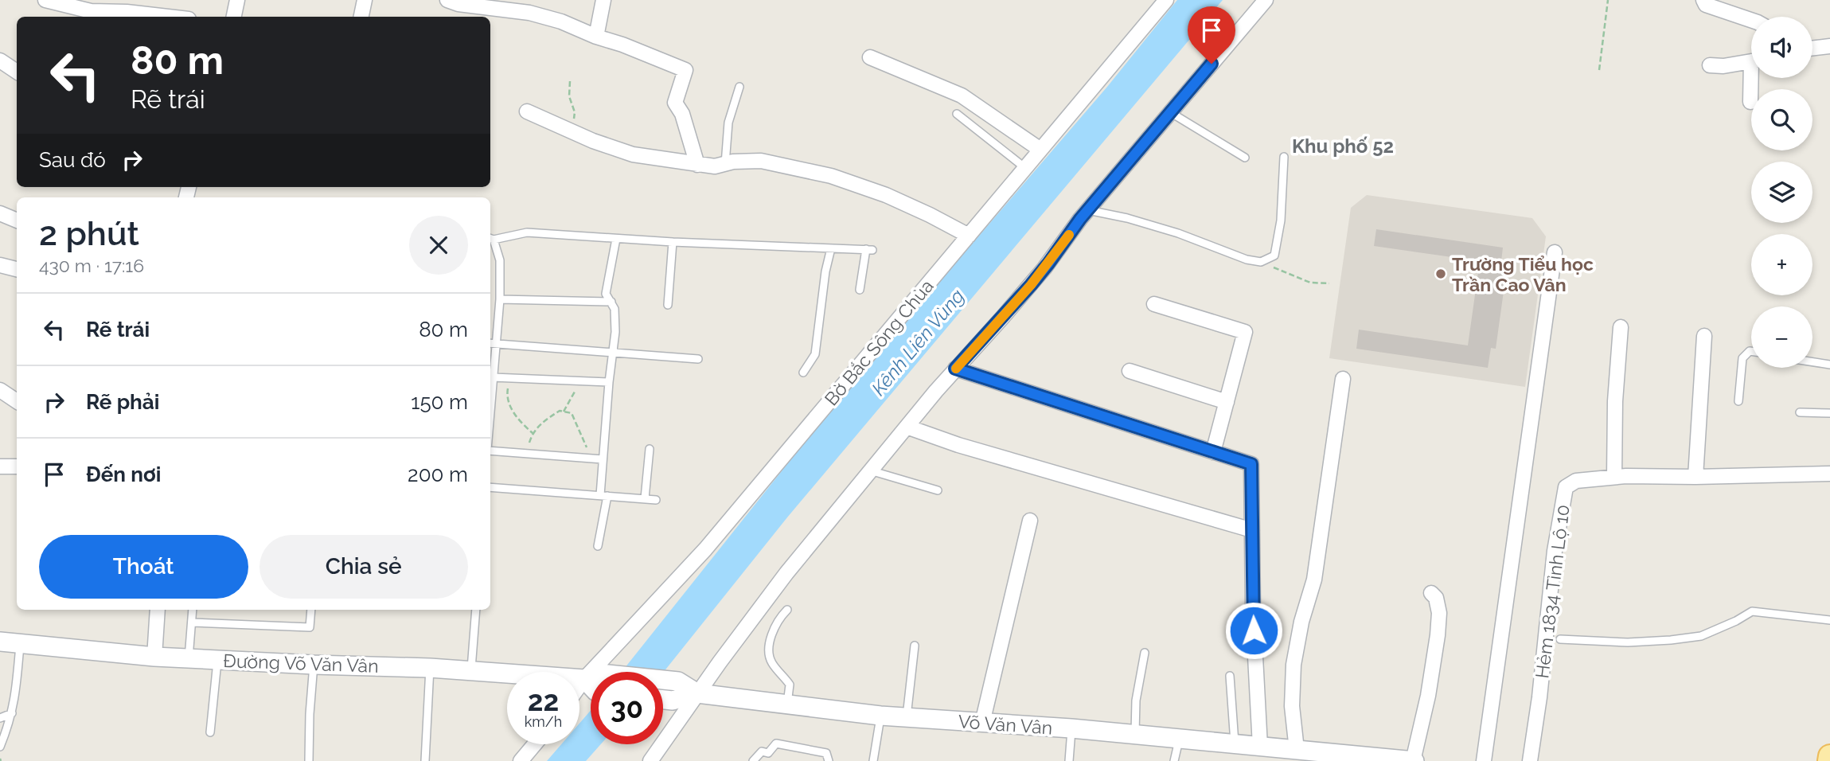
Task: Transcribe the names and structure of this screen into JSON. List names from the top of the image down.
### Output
{
  "streets": {
    "street": [
      "Bờ Bắc Sông Chùa",
      "Hẻm 1834 Tỉnh Lộ 10",
      "Đường Võ Văn Vân",
      "Võ Văn Vân"
    ]
  },
  "districts": ["Khu phố 52"],
  "water": ["Kênh Liên Vùng"],
  "places": ["Trường Tiểu học Trần Cao Vân"],
  "page": {
    "map_buttons": ["+", "−"],
    "turn": ["80 m", "Rẽ trái"],
    "then": "Sau đó",
    "heading": ["2 phút", "430 m · 17:16"],
    "list": [
      {
        "name": "Rẽ trái",
        "value": "80 m"
      },
      {
        "name": "Rẽ phải",
        "value": "150 m"
      },
      {
        "name": "Đến nơi",
        "value": "200 m"
      }
    ],
    "buttons": ["Thoát", "Chia sẻ"],
    "speed": "22 km/h",
    "limit": "30"
  }
}
